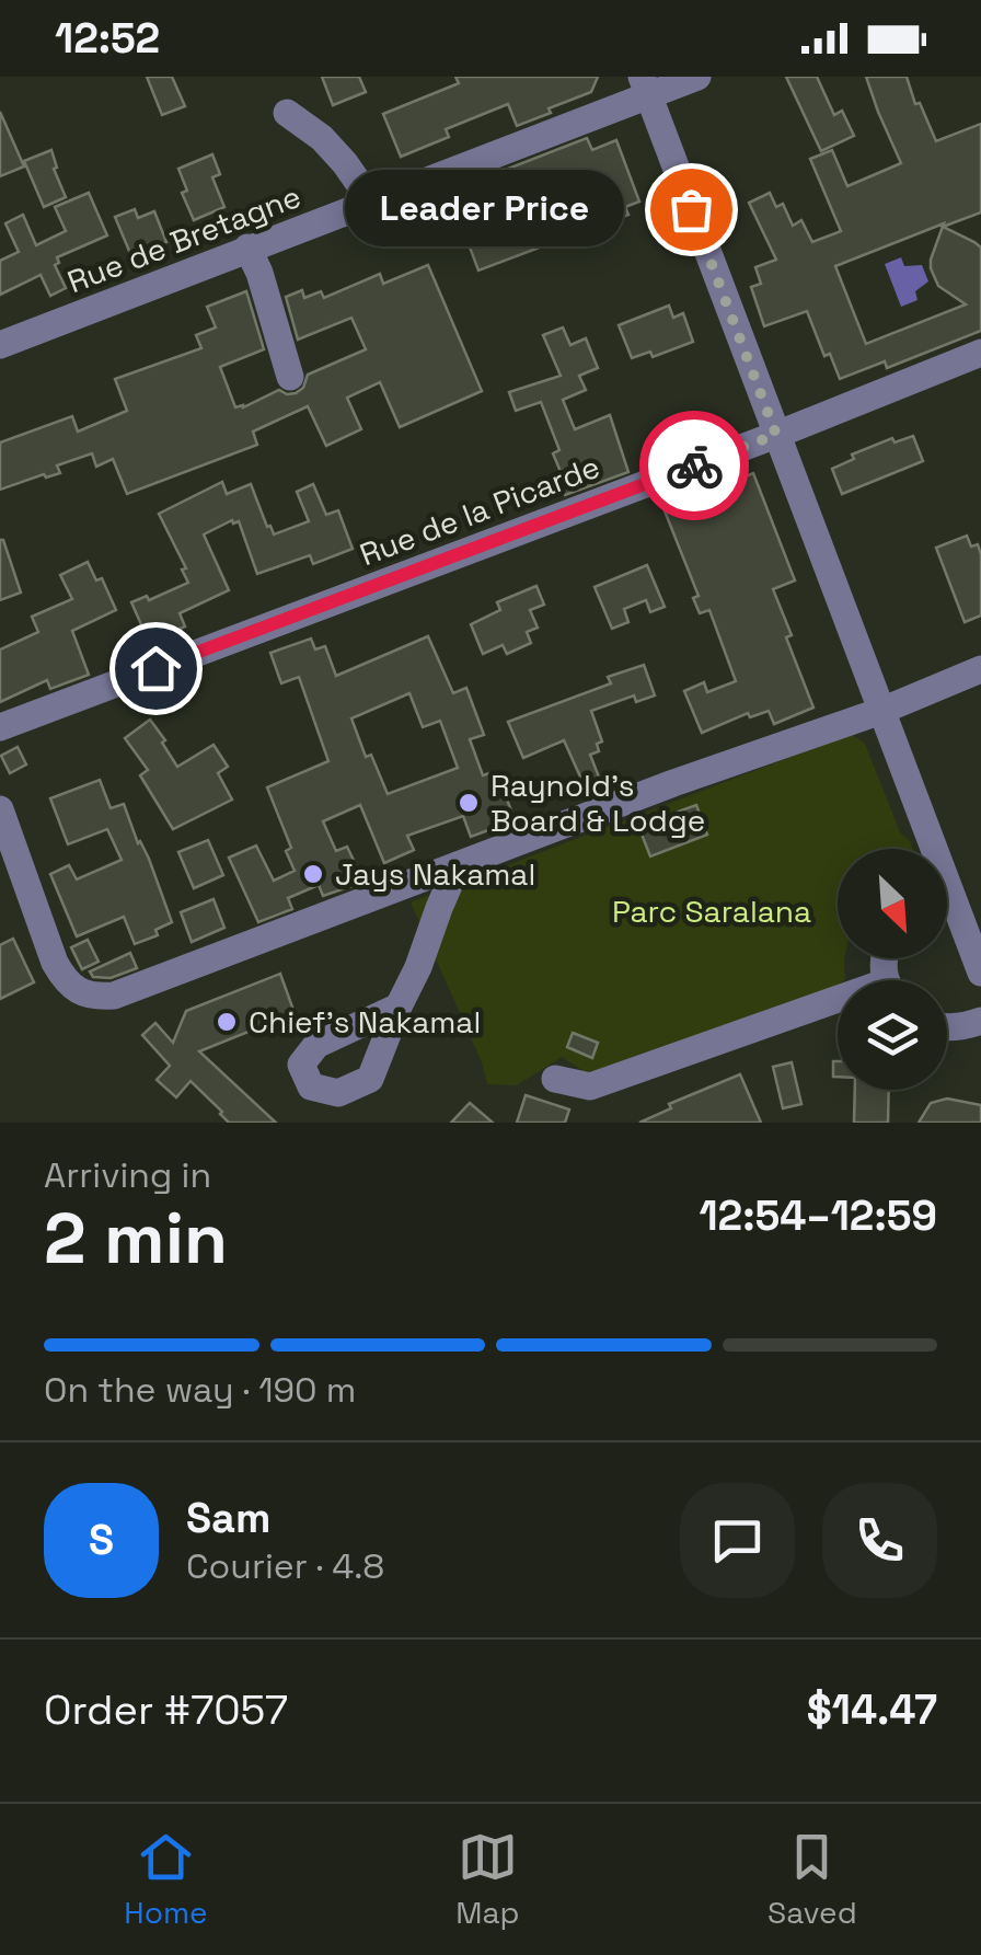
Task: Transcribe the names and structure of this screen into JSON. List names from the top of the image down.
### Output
{
  "streets": {
    "street": ["Rue de Bretagne", "Rue de la Picarde"]
  },
  "parks": ["Parc Saralana"],
  "places": [
    "Leader Price",
    "Raynold's Board & Lodge",
    "Jays Nakamal",
    "Chief's Nakamal"
  ],
  "north": "bottom right",
  "page": {
    "status": "12:52",
    "bubble": "Leader Price",
    "heading": ["2 min", "Arriving in", "12:54–12:59"],
    "panel": [
      "Sam",
      "Courier · 4.8",
      "Order #7057",
      "$14.47"
    ],
    "bar": "On the way · 190 m",
    "round": "S",
    "tabs": ["Home", "Map", "Saved"]
  }
}
